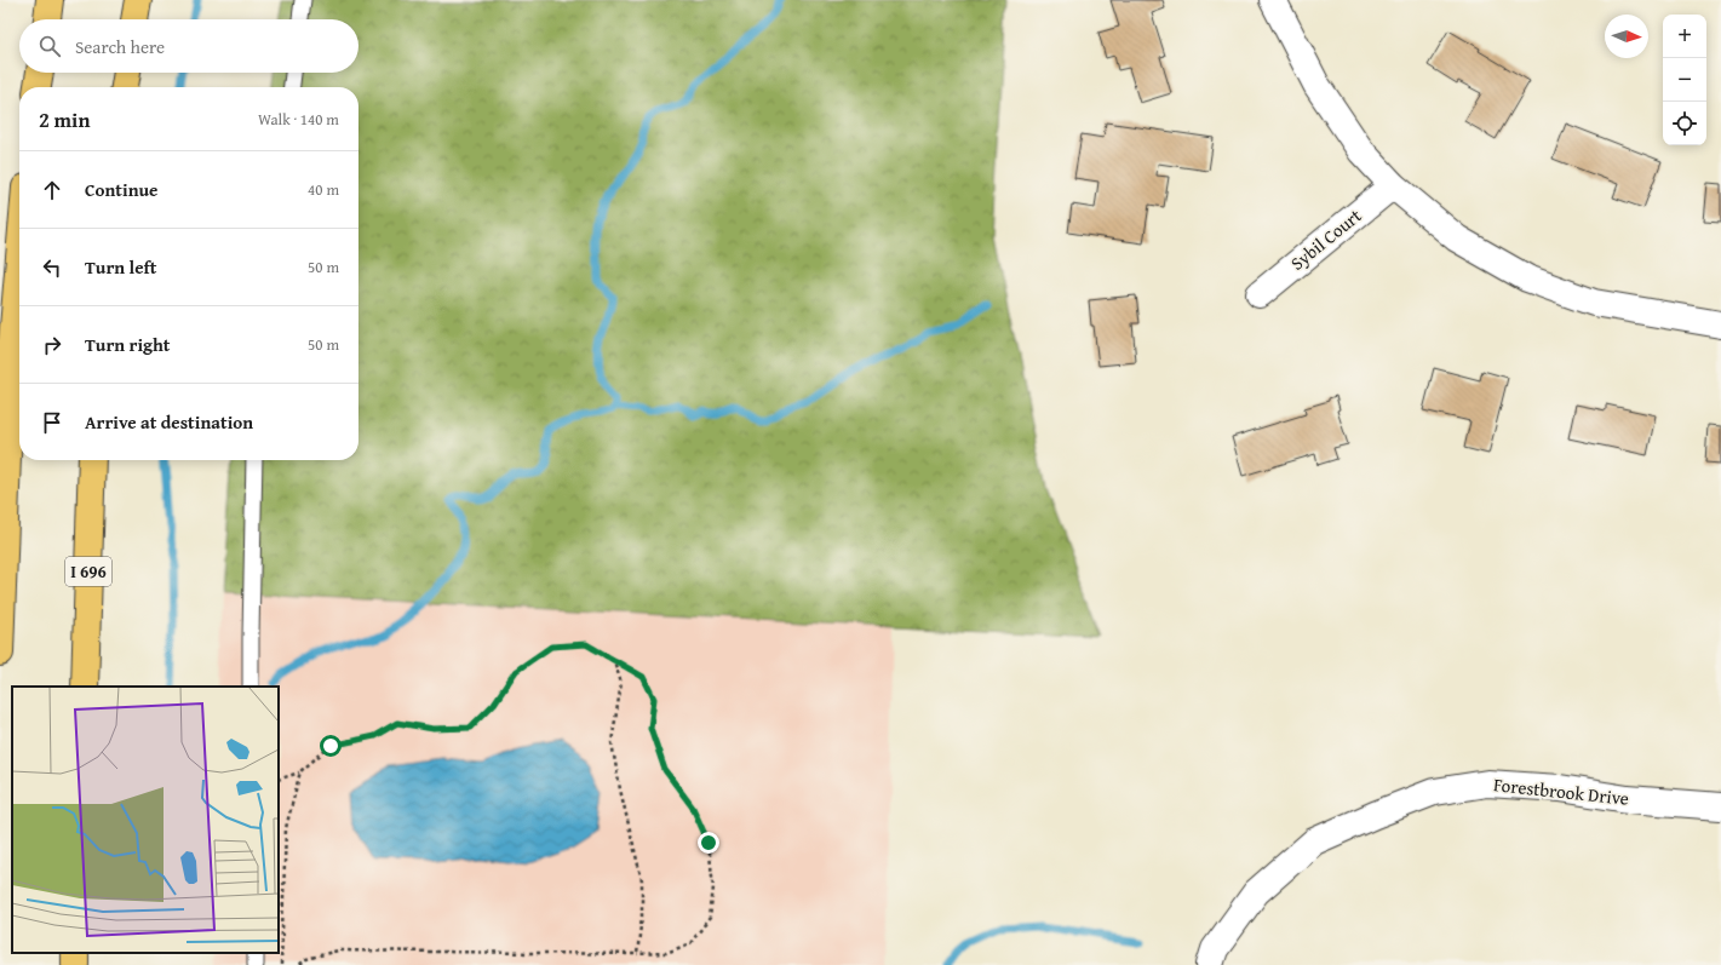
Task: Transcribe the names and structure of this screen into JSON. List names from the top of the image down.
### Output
{
  "streets": {
    "highway": ["I 696"],
    "street": ["Sybil Court", "Forestbrook Drive"]
  },
  "north": "right",
  "page": {
    "map_buttons": ["+", "−"],
    "search": "Search here",
    "heading": ["2 min", "Walk · 140 m"],
    "list": [
      ["Continue", "40 m"],
      ["Turn left", "50 m"],
      ["Turn right", "50 m"],
      "Arrive at destination"
    ]
  }
}
